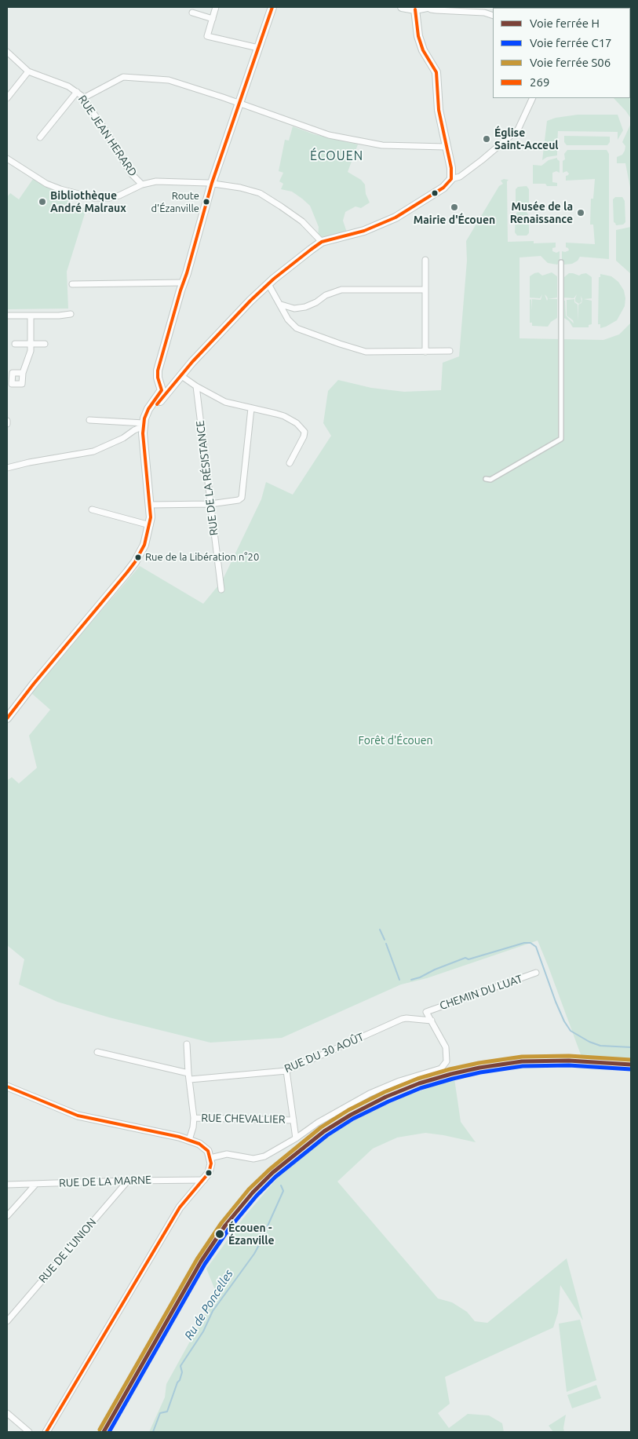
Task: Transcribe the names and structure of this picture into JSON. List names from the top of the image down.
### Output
{
  "streets": {
    "street": [
      "RUE JEAN HERARD",
      "RUE DE LA RÉSISTANCE",
      "CHEMIN DU LUAT",
      "RUE DU 30 AOÛT",
      "RUE CHEVALLIER",
      "RUE DE LA MARNE",
      "RUE DE L'UNION"
    ]
  },
  "crossings": [
    ["CHEMIN DU LUAT", "RUE DU 30 AOÛT"],
    ["RUE DE LA MARNE", "RUE DE L'UNION"]
  ],
  "districts": ["ÉCOUEN"],
  "water": ["Ru de Poncelles"],
  "parks": ["Forêt d'Écouen"],
  "places": [
    "Église Saint-Acceul",
    "Bibliothèque André Malraux",
    "Route d'Ézanville",
    "Mairie d'Écouen",
    "Musée de la Renaissance",
    "Rue de la Libération n°20",
    "Écouen - Ézanville"
  ],
  "lines": [
    "transit line 269",
    "rail line S06",
    "rail line H",
    "rail line C17"
  ],
  "legend": [
    "Voie ferrée H",
    "Voie ferrée C17",
    "Voie ferrée S06",
    "269"
  ]
}
